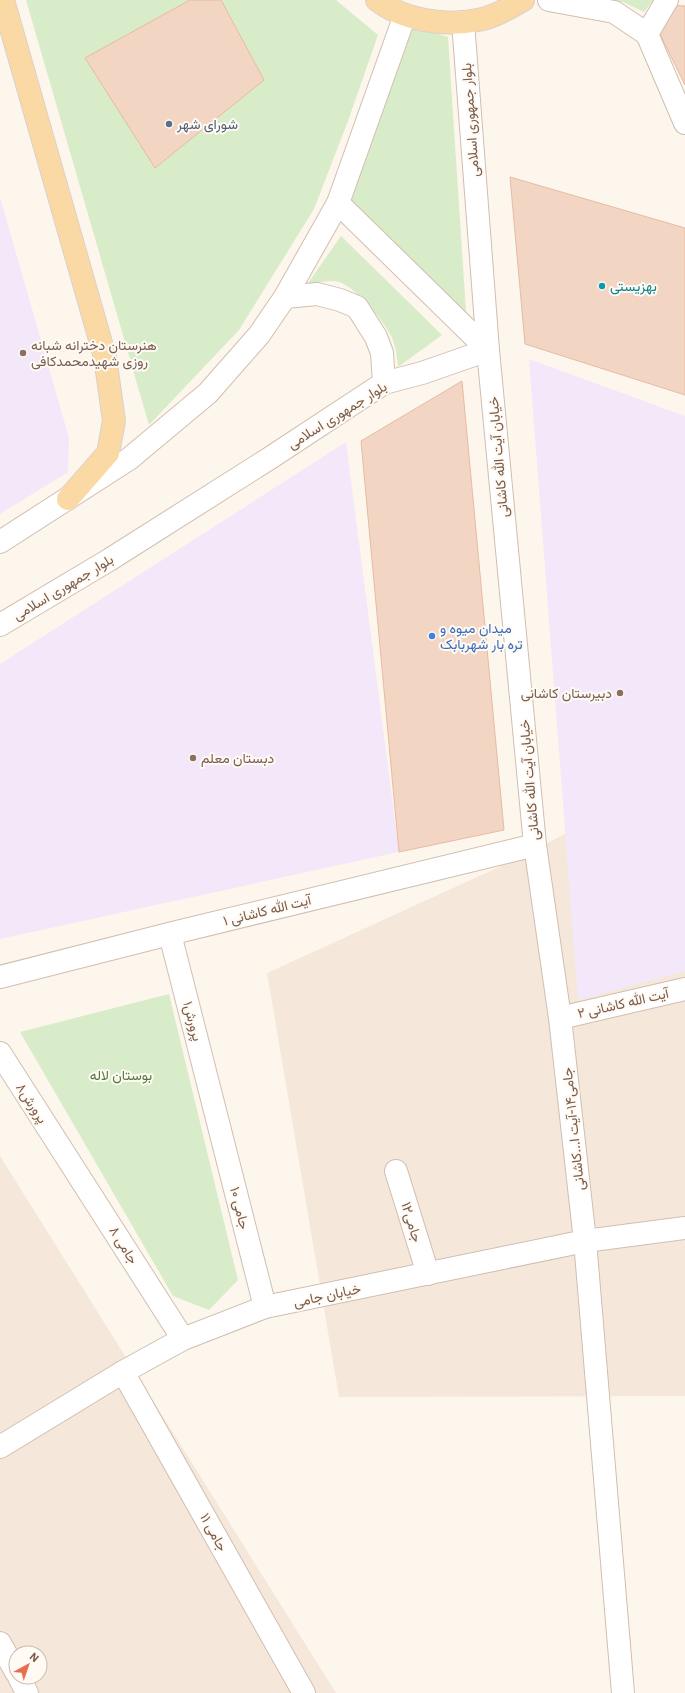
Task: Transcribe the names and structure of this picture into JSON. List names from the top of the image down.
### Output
{
  "streets": {
    "street": [
      "بلوار جمهوری اسلامی",
      "خیابان آیت الله کاشانی",
      "آیت الله کاشانی ۱",
      "آیت الله کاشانی ۲",
      "پرورش۱",
      "پرورش۸",
      "جامی۱۴-آیت ا...کاشانی",
      "جامی ۱۰",
      "جامی۱۲",
      "جامی ۸",
      "خیابان جامی",
      "جامی ۱۱"
    ]
  },
  "crossings": [
    ["بلوار جمهوری اسلامی", "خیابان آیت الله کاشانی"],
    ["خیابان آیت الله کاشانی", "آیت الله کاشانی ۱"],
    ["خیابان آیت الله کاشانی", "آیت الله کاشانی ۲"],
    ["خیابان آیت الله کاشانی", "جامی۱۴-آیت ا...کاشانی"],
    ["آیت الله کاشانی ۱", "پرورش۱"],
    ["آیت الله کاشانی ۲", "جامی۱۴-آیت ا...کاشانی"],
    ["پرورش۱", "جامی ۱۰"],
    ["پرورش۸", "جامی ۸"],
    ["جامی۱۴-آیت ا...کاشانی", "خیابان جامی"],
    ["جامی ۱۰", "خیابان جامی"],
    ["جامی۱۲", "خیابان جامی"],
    ["جامی ۸", "خیابان جامی"],
    ["خیابان جامی", "جامی ۱۱"]
  ],
  "parks": ["بوستان لاله"],
  "places": [
    "شورای شهر",
    "بهزیستی",
    "هنرستان دخترانه شبانه روزی شهیدمحمدکافی",
    "میدان میوه و تره بار شهربابک",
    "دبیرستان کاشانی",
    "دبستان معلم"
  ],
  "north": "top right"
}
